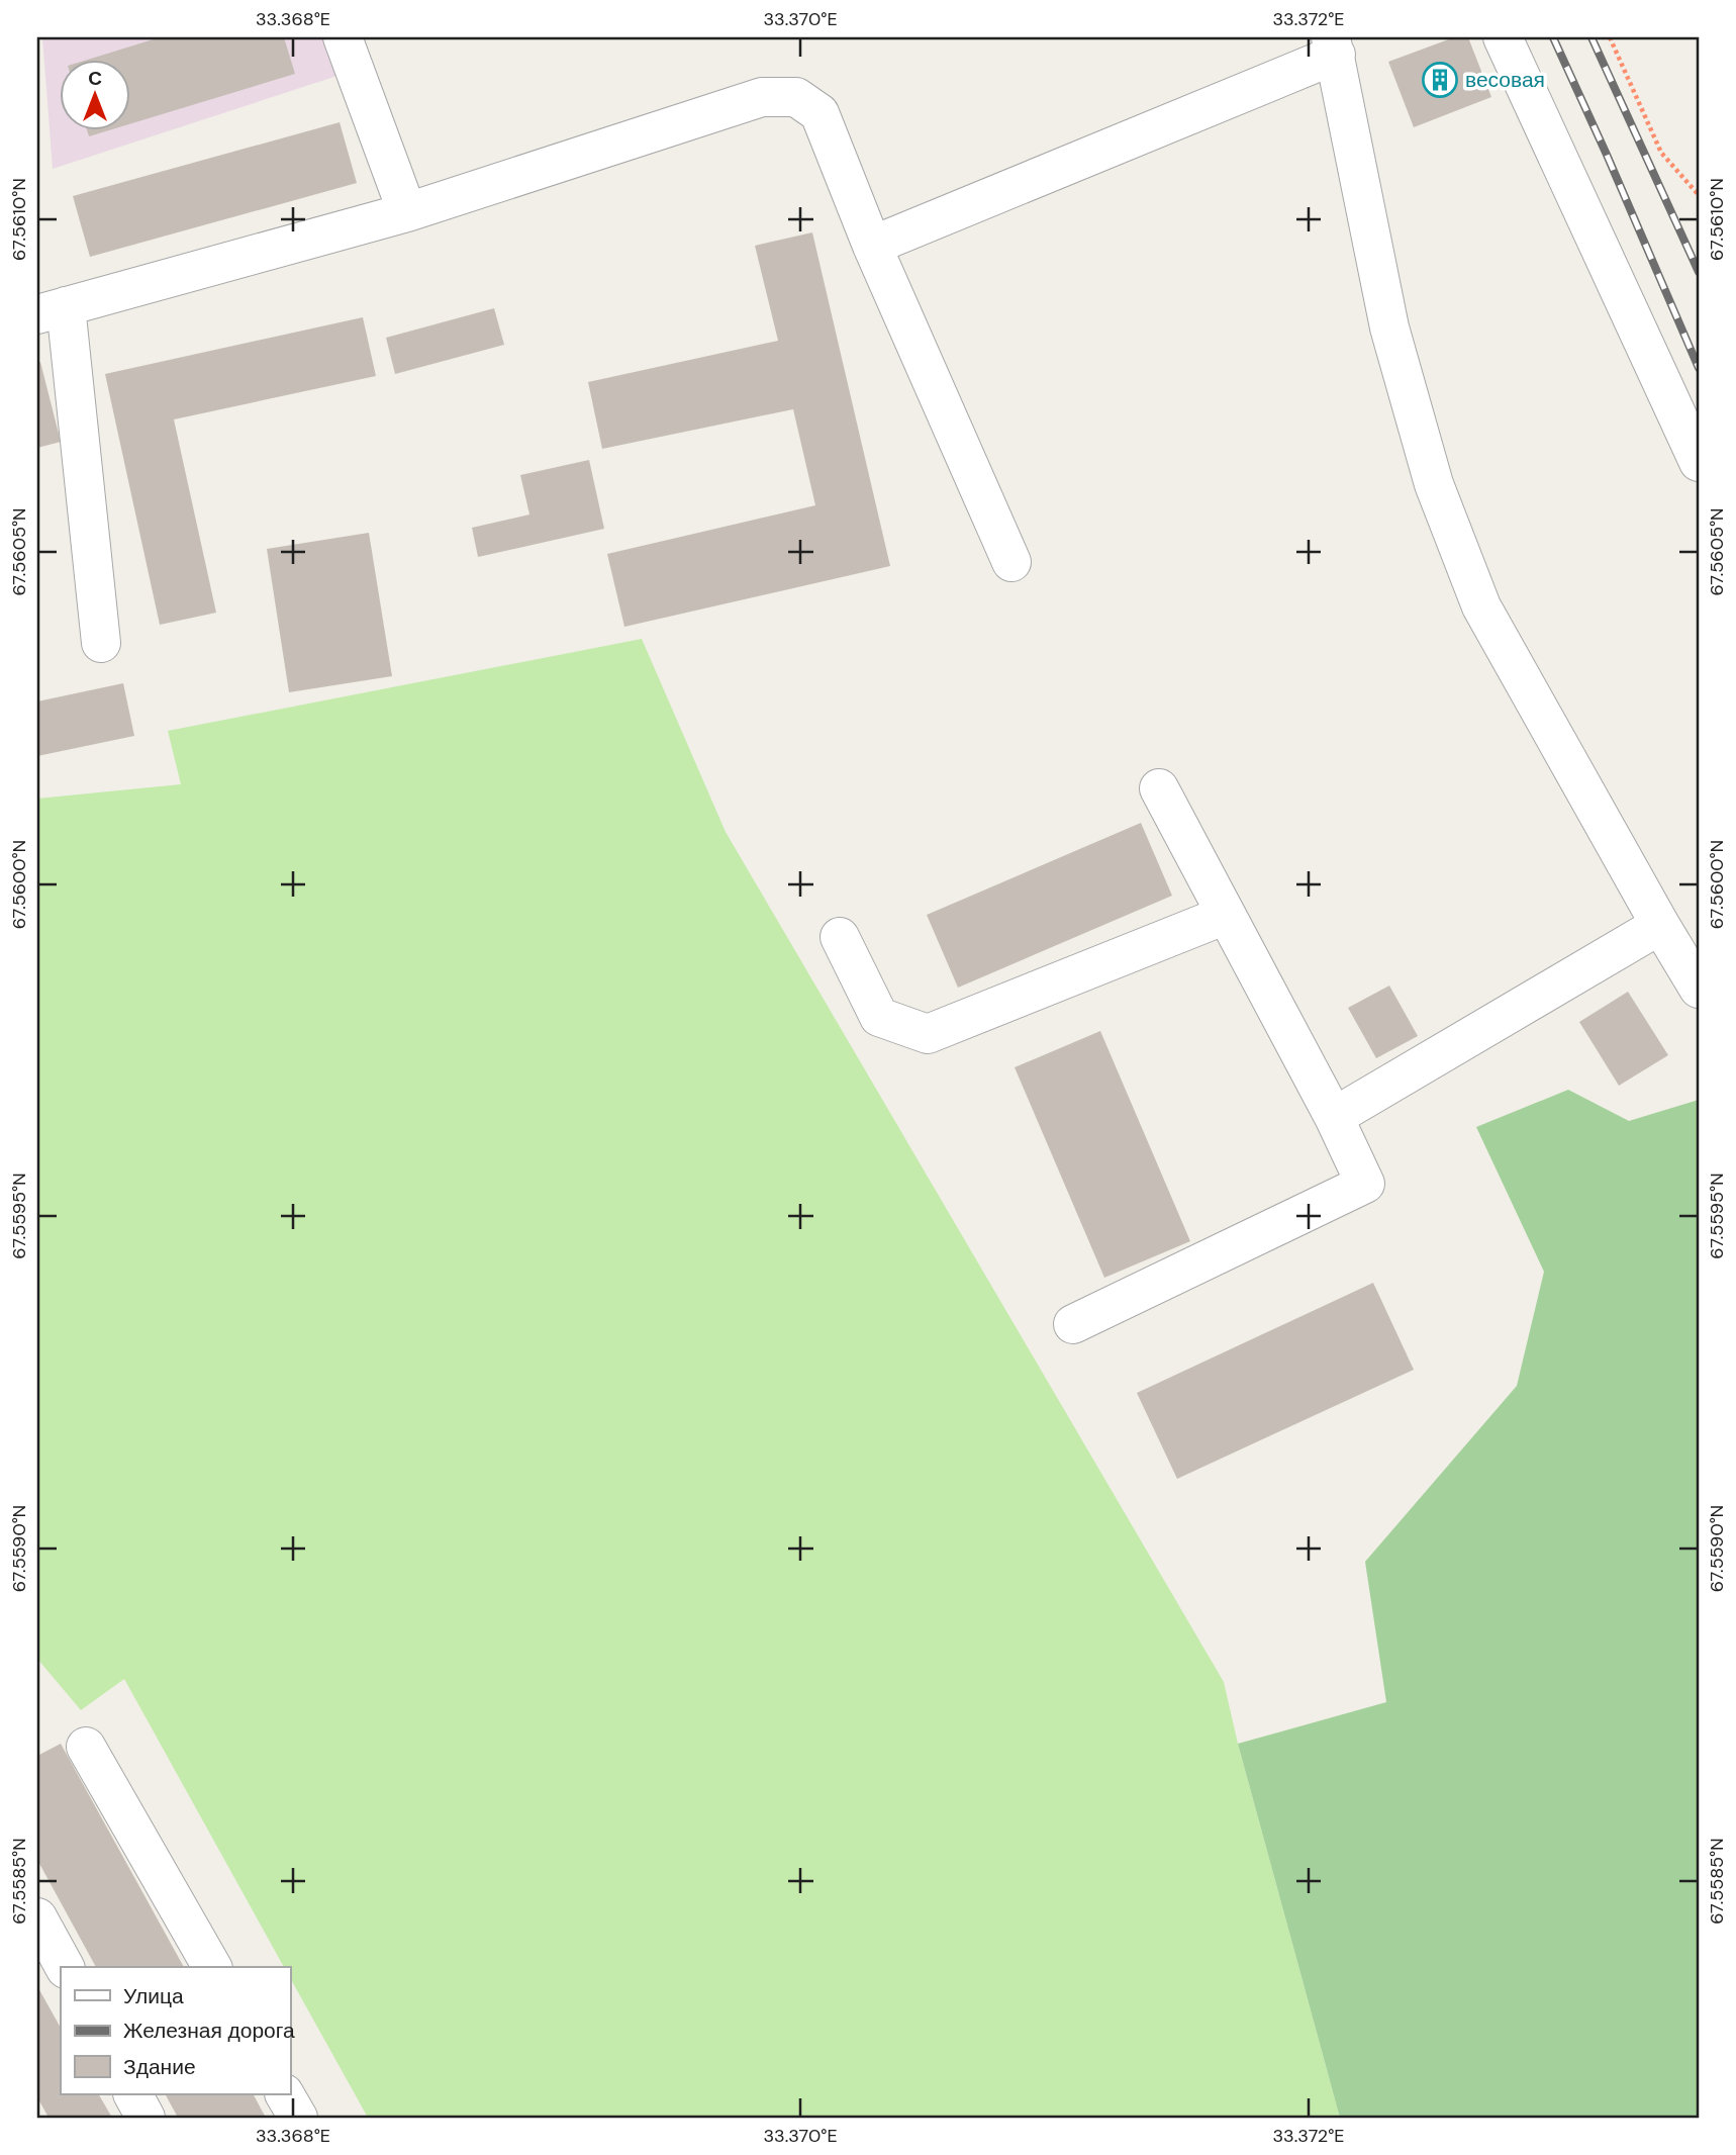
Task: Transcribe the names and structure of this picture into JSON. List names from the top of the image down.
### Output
{
  "places": {
    "building": ["весовая"]
  },
  "legend": ["Улица", "Железная дорога", "Здание"],
  "north": "top",
  "coordinates": [
    "33.368°E",
    "33.370°E",
    "33.372°E",
    "67.5610°N",
    "67.5605°N",
    "67.5600°N",
    "67.5595°N",
    "67.5590°N",
    "67.5585°N"
  ]
}
